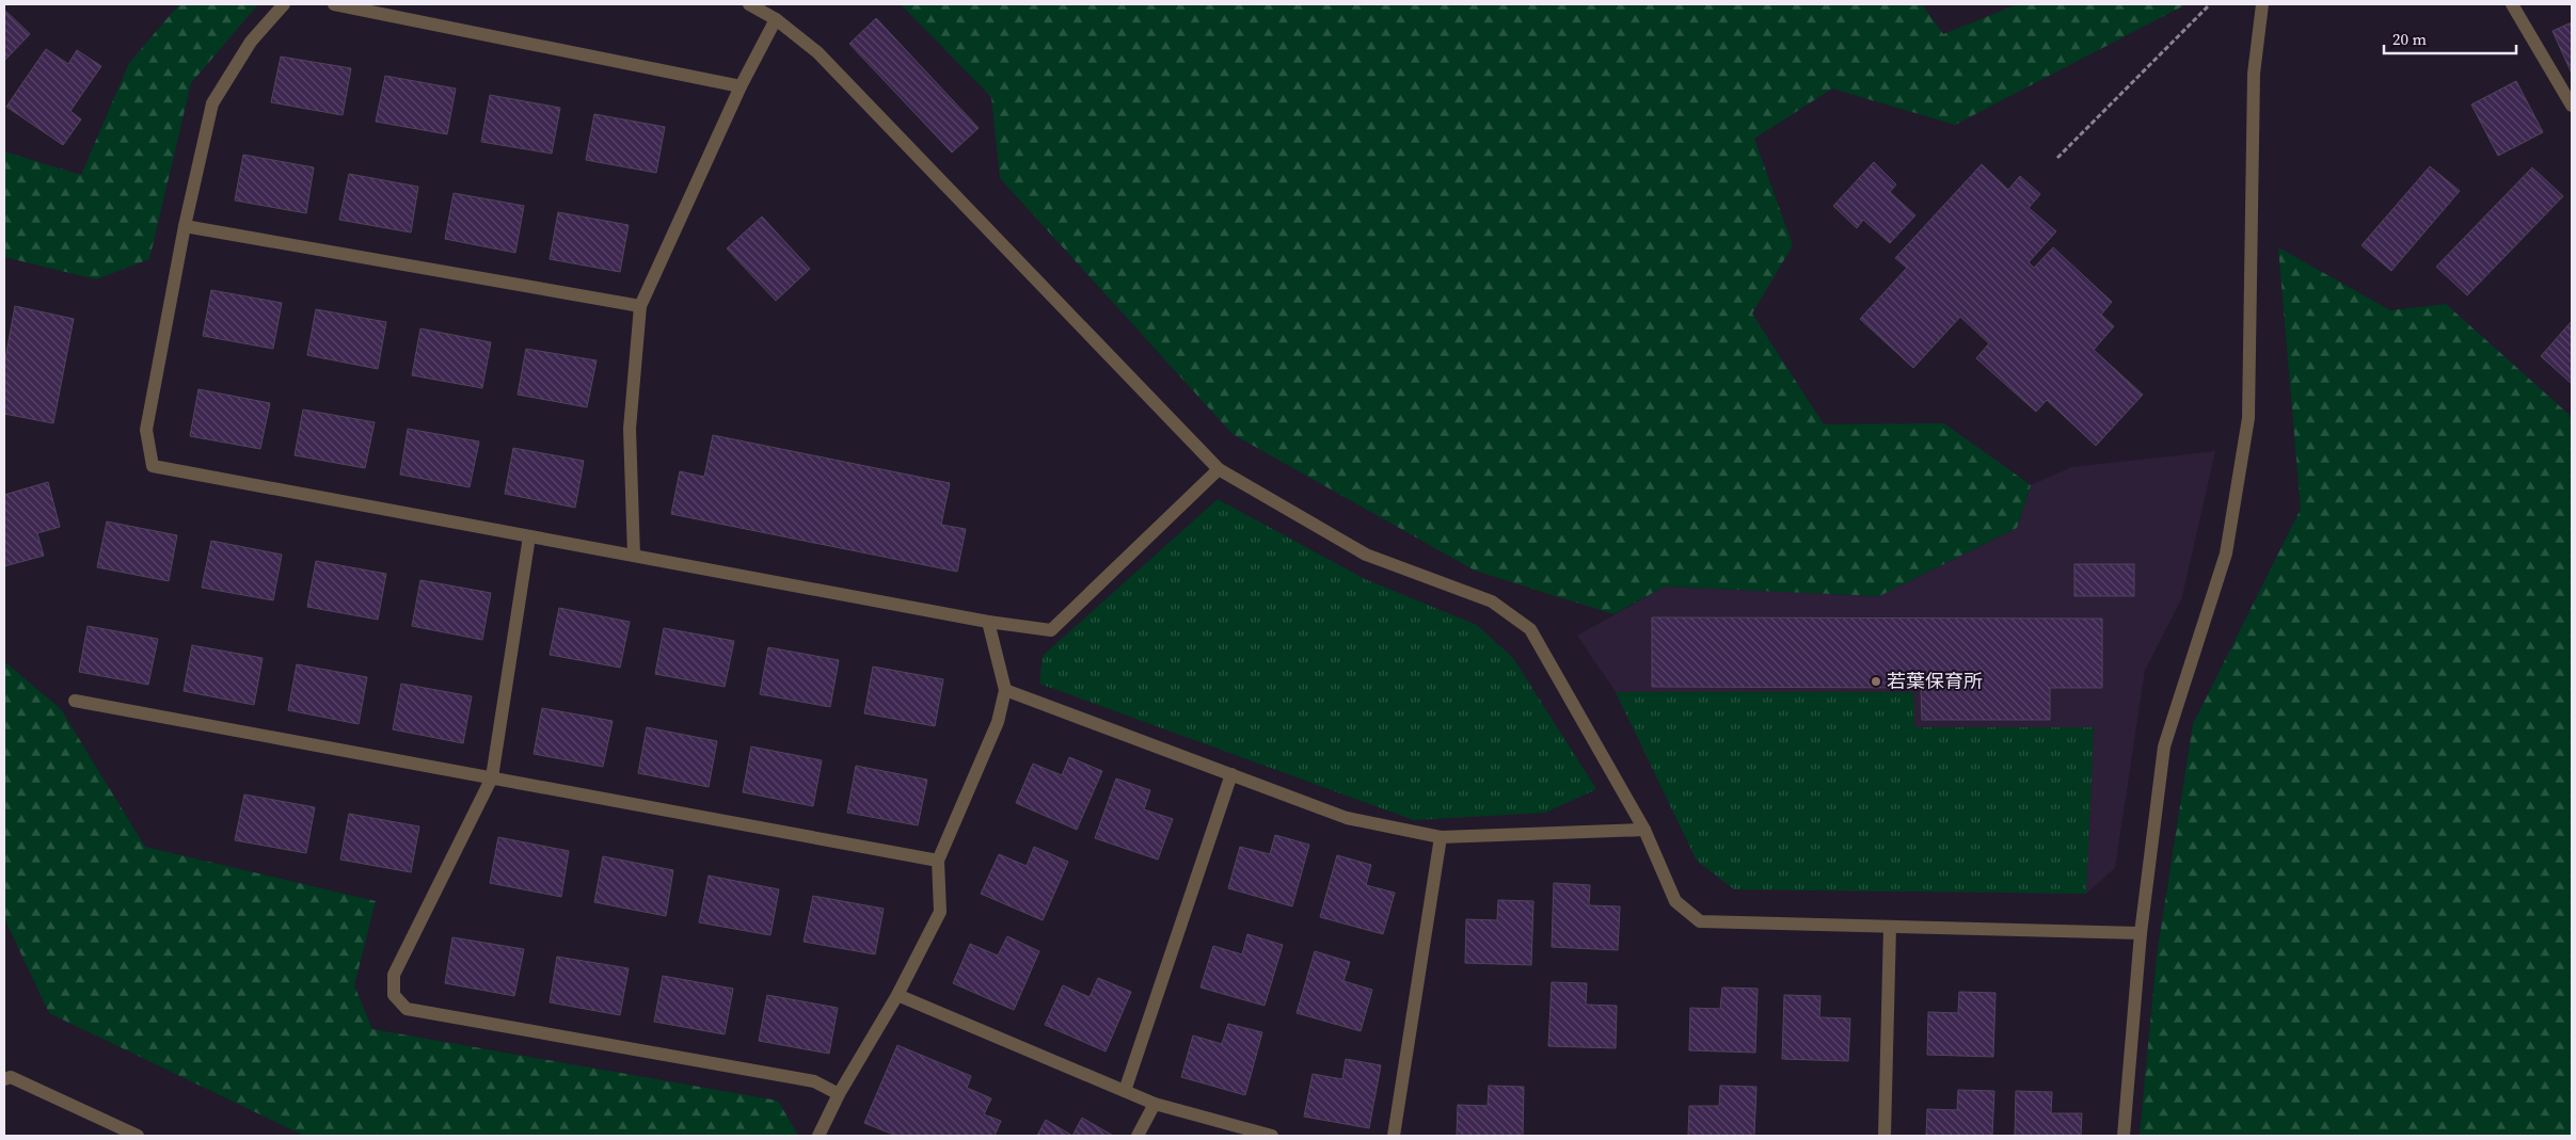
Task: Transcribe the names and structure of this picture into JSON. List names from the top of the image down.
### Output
{
  "places": ["若葉保育所"],
  "scale_bar": "20 m"
}
